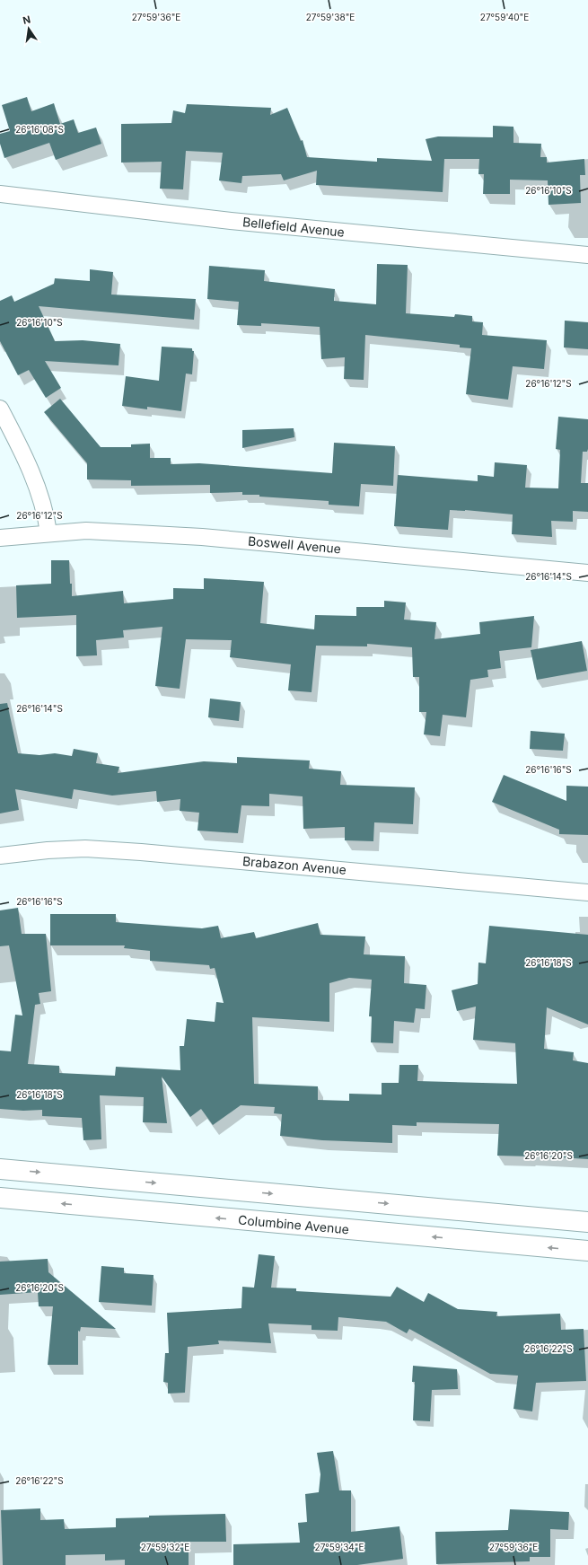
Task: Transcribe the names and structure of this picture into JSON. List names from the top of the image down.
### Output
{
  "streets": {
    "main road": ["Columbine Avenue"],
    "street": ["Bellefield Avenue", "Boswell Avenue", "Brabazon Avenue"]
  },
  "north": "top",
  "coordinates": [
    "27°59'36\"E",
    "27°59'38\"E",
    "27°59'40\"E",
    "26°16'08\"S",
    "26°16'10\"S",
    "26°16'12\"S",
    "26°16'14\"S",
    "26°16'16\"S",
    "26°16'18\"S",
    "26°16'20\"S",
    "26°16'22\"S",
    "27°59'32\"E",
    "27°59'34\"E"
  ]
}
